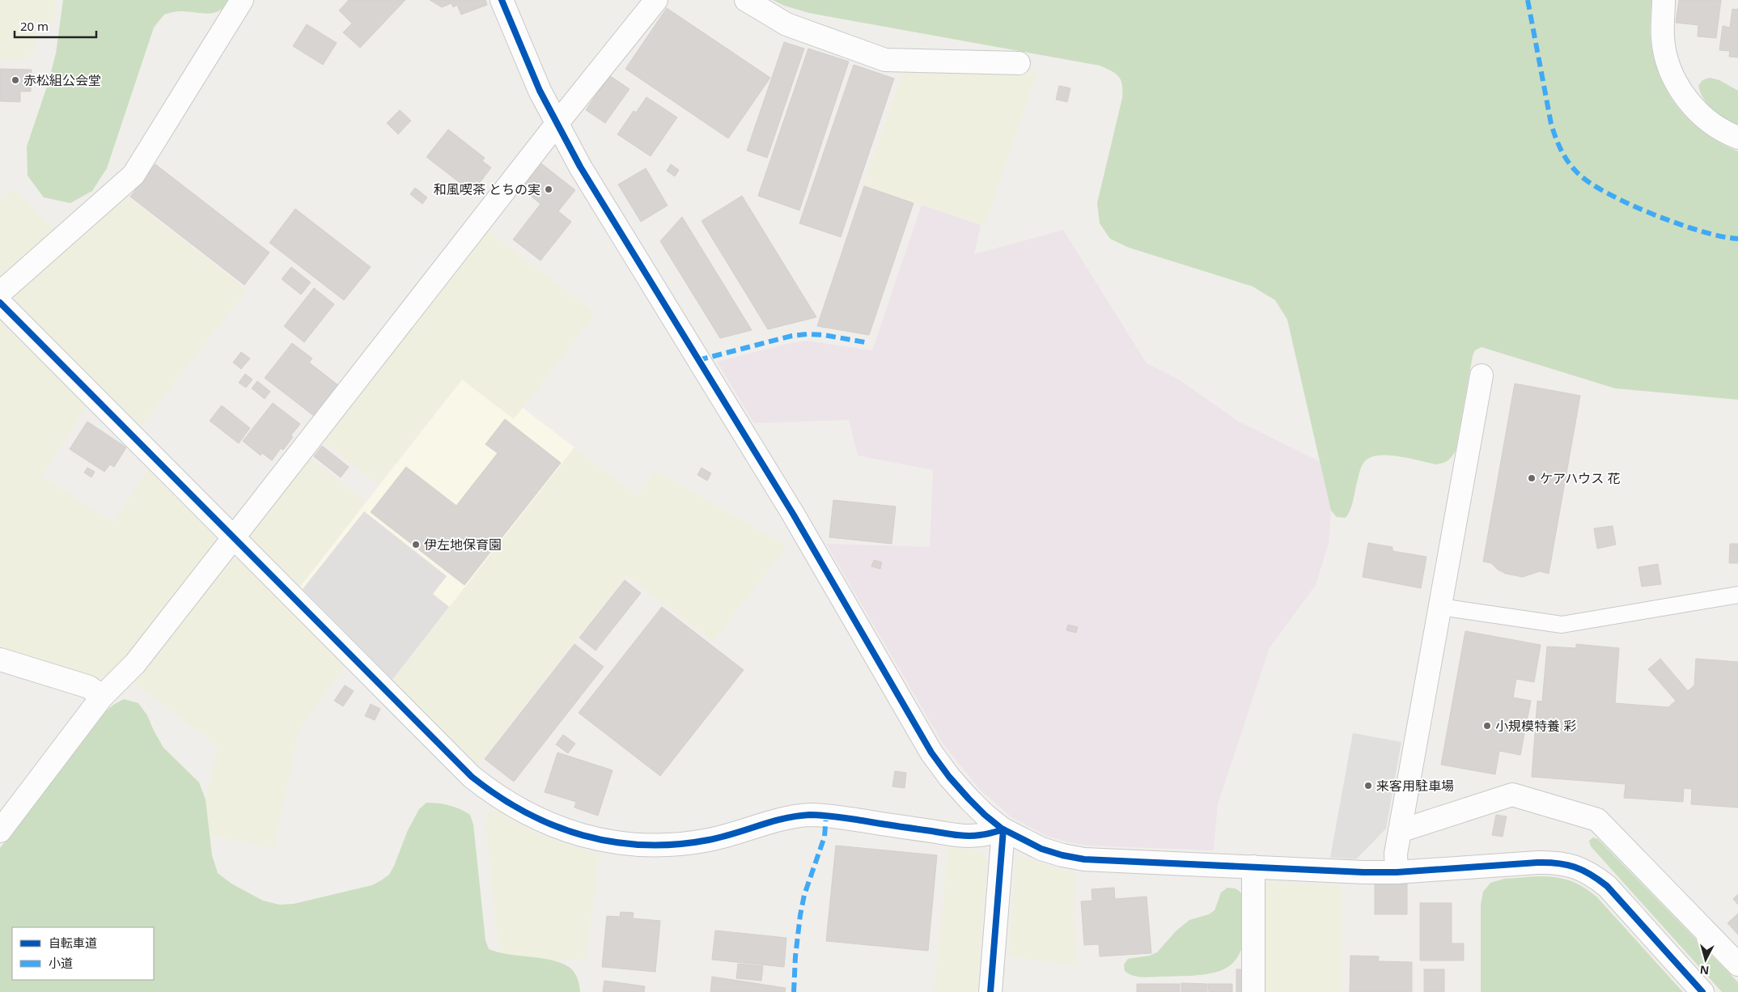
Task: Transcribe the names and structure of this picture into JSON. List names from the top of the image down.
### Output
{
  "places": [
    "赤松組公会堂",
    "和風喫茶 とちの実",
    "ケアハウス 花",
    "伊左地保育園",
    "小規模特養 彩",
    "来客用駐車場"
  ],
  "legend": ["自転車道", "小道"],
  "scale_bar": "20 m",
  "north": "bottom"
}
